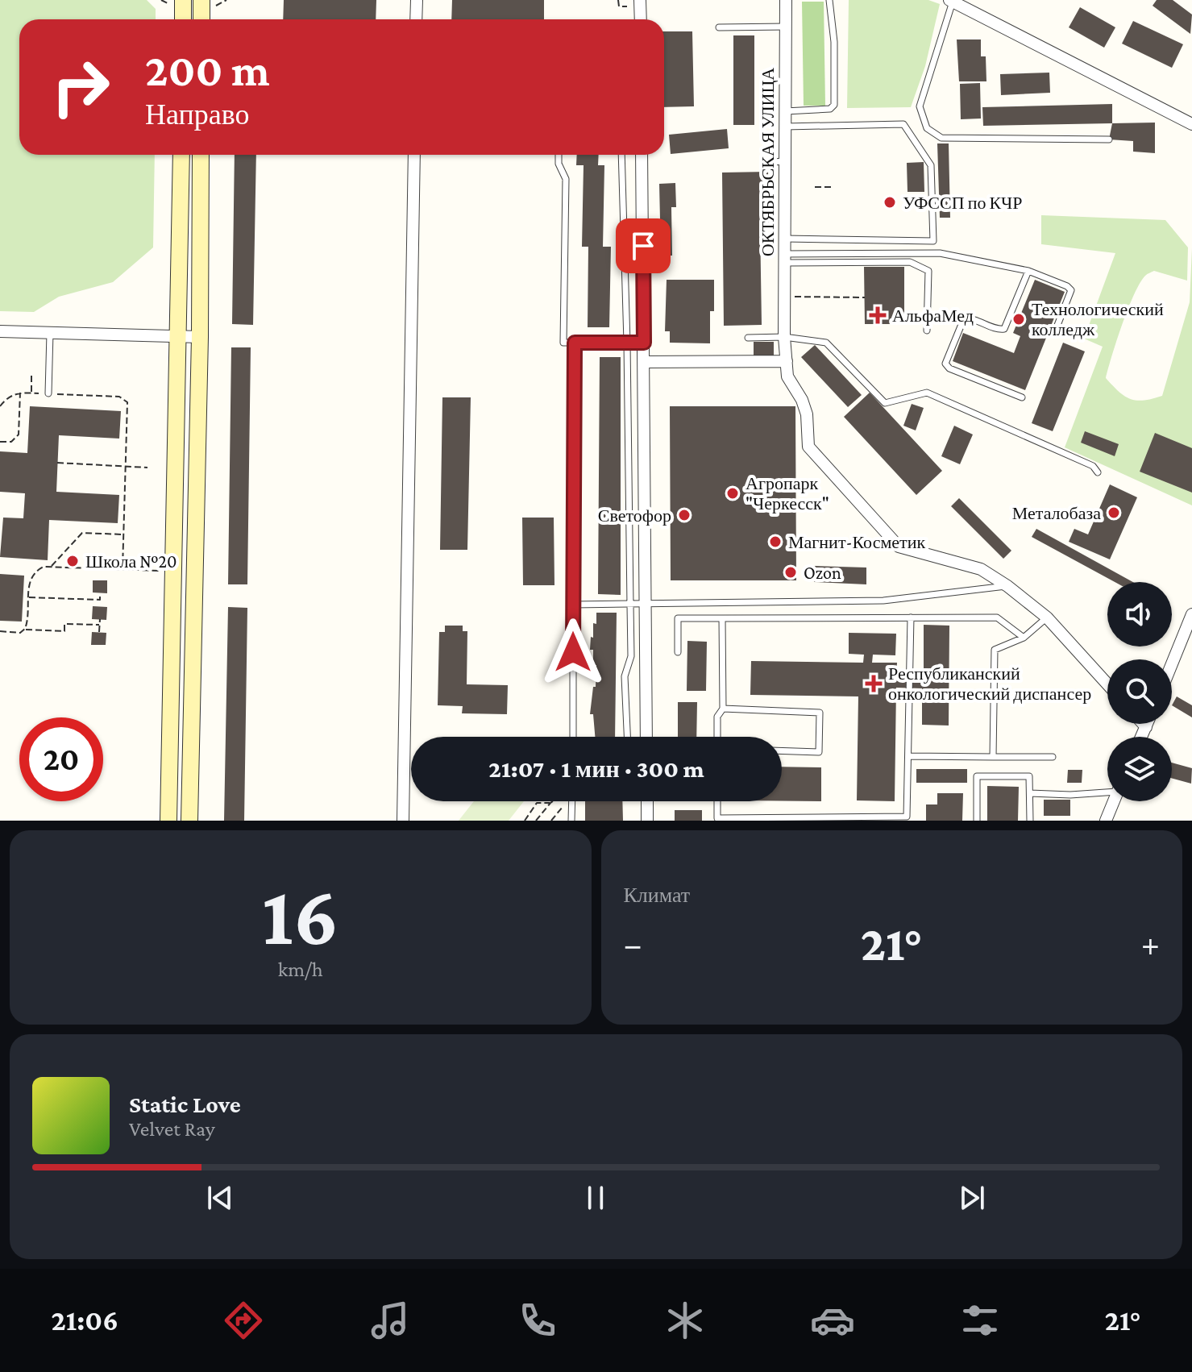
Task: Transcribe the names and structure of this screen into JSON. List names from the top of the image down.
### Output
{
  "streets": {
    "street": ["ОКТЯБРЬСКАЯ УЛИЦА"]
  },
  "places": {
    "other": [
      "УФССП по КЧР",
      "Технологический колледж",
      "Агропарк \"Черкесск\"",
      "Металобаза",
      "Светофор",
      "Магнит-Косметик",
      "Школа №20",
      "Ozon"
    ],
    "health": ["АльфаМед", "Республиканский онкологический диспансер"]
  },
  "page": {
    "turn": ["200 m", "Направо"],
    "limit": "20",
    "trip": "21:07 · 1 мин · 300 m",
    "tile": [
      ["16", "km/h"],
      "Климат"
    ],
    "heat": ["−", "21°", "+"],
    "song": ["Static Love", "Velvet Ray"],
    "tabs": ["21:06", "21°"]
  }
}
